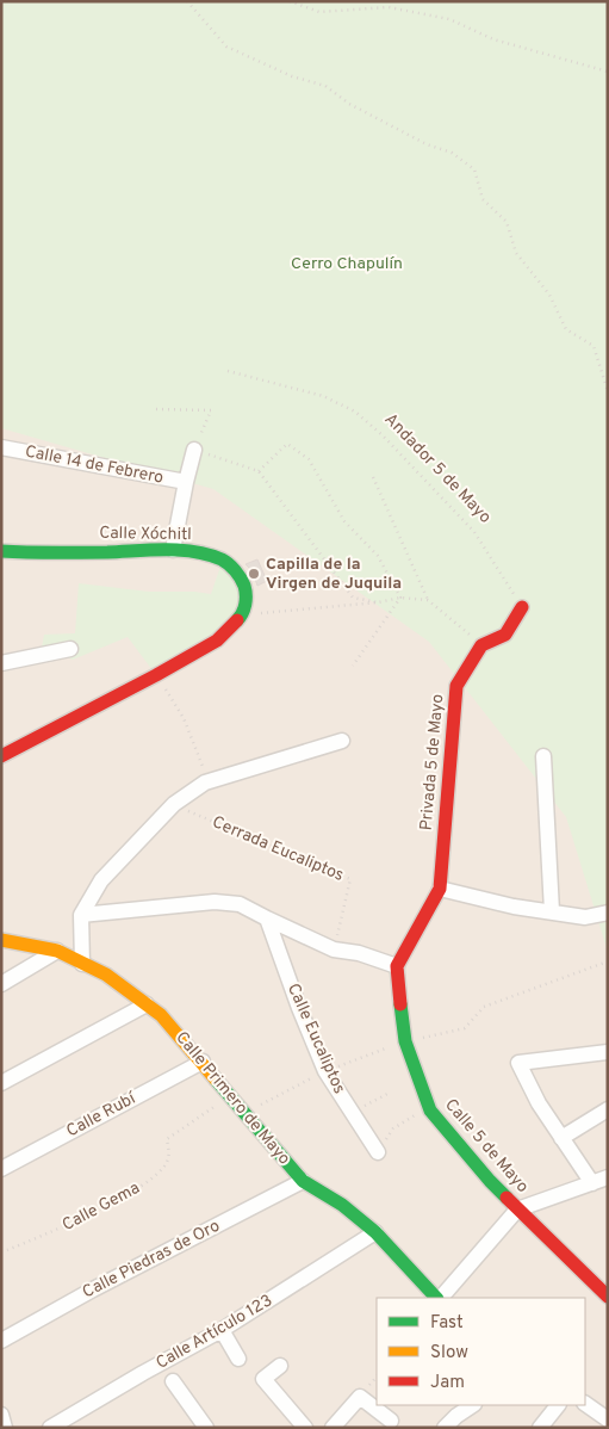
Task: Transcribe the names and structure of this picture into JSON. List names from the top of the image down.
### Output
{
  "streets": {
    "street": [
      "Calle 14 de Febrero",
      "Calle Xóchitl",
      "Privada 5 de Mayo",
      "Calle Eucaliptos",
      "Calle Primero de Mayo",
      "Calle Rubí",
      "Calle 5 de Mayo",
      "Calle Piedras de Oro",
      "Calle Artículo 123"
    ],
    "path": ["Andador 5 de Mayo", "Cerrada Eucaliptos", "Calle Gema"]
  },
  "crossings": [
    ["Calle Primero de Mayo", "Calle Rubí"],
    ["Calle Primero de Mayo", "Calle Gema"],
    ["Calle Primero de Mayo", "Calle Piedras de Oro"],
    ["Calle Primero de Mayo", "Calle Artículo 123"]
  ],
  "parks": ["Cerro Chapulín"],
  "places": ["Capilla de la Virgen de Juquila"],
  "legend": ["Fast", "Slow", "Jam"]
}
